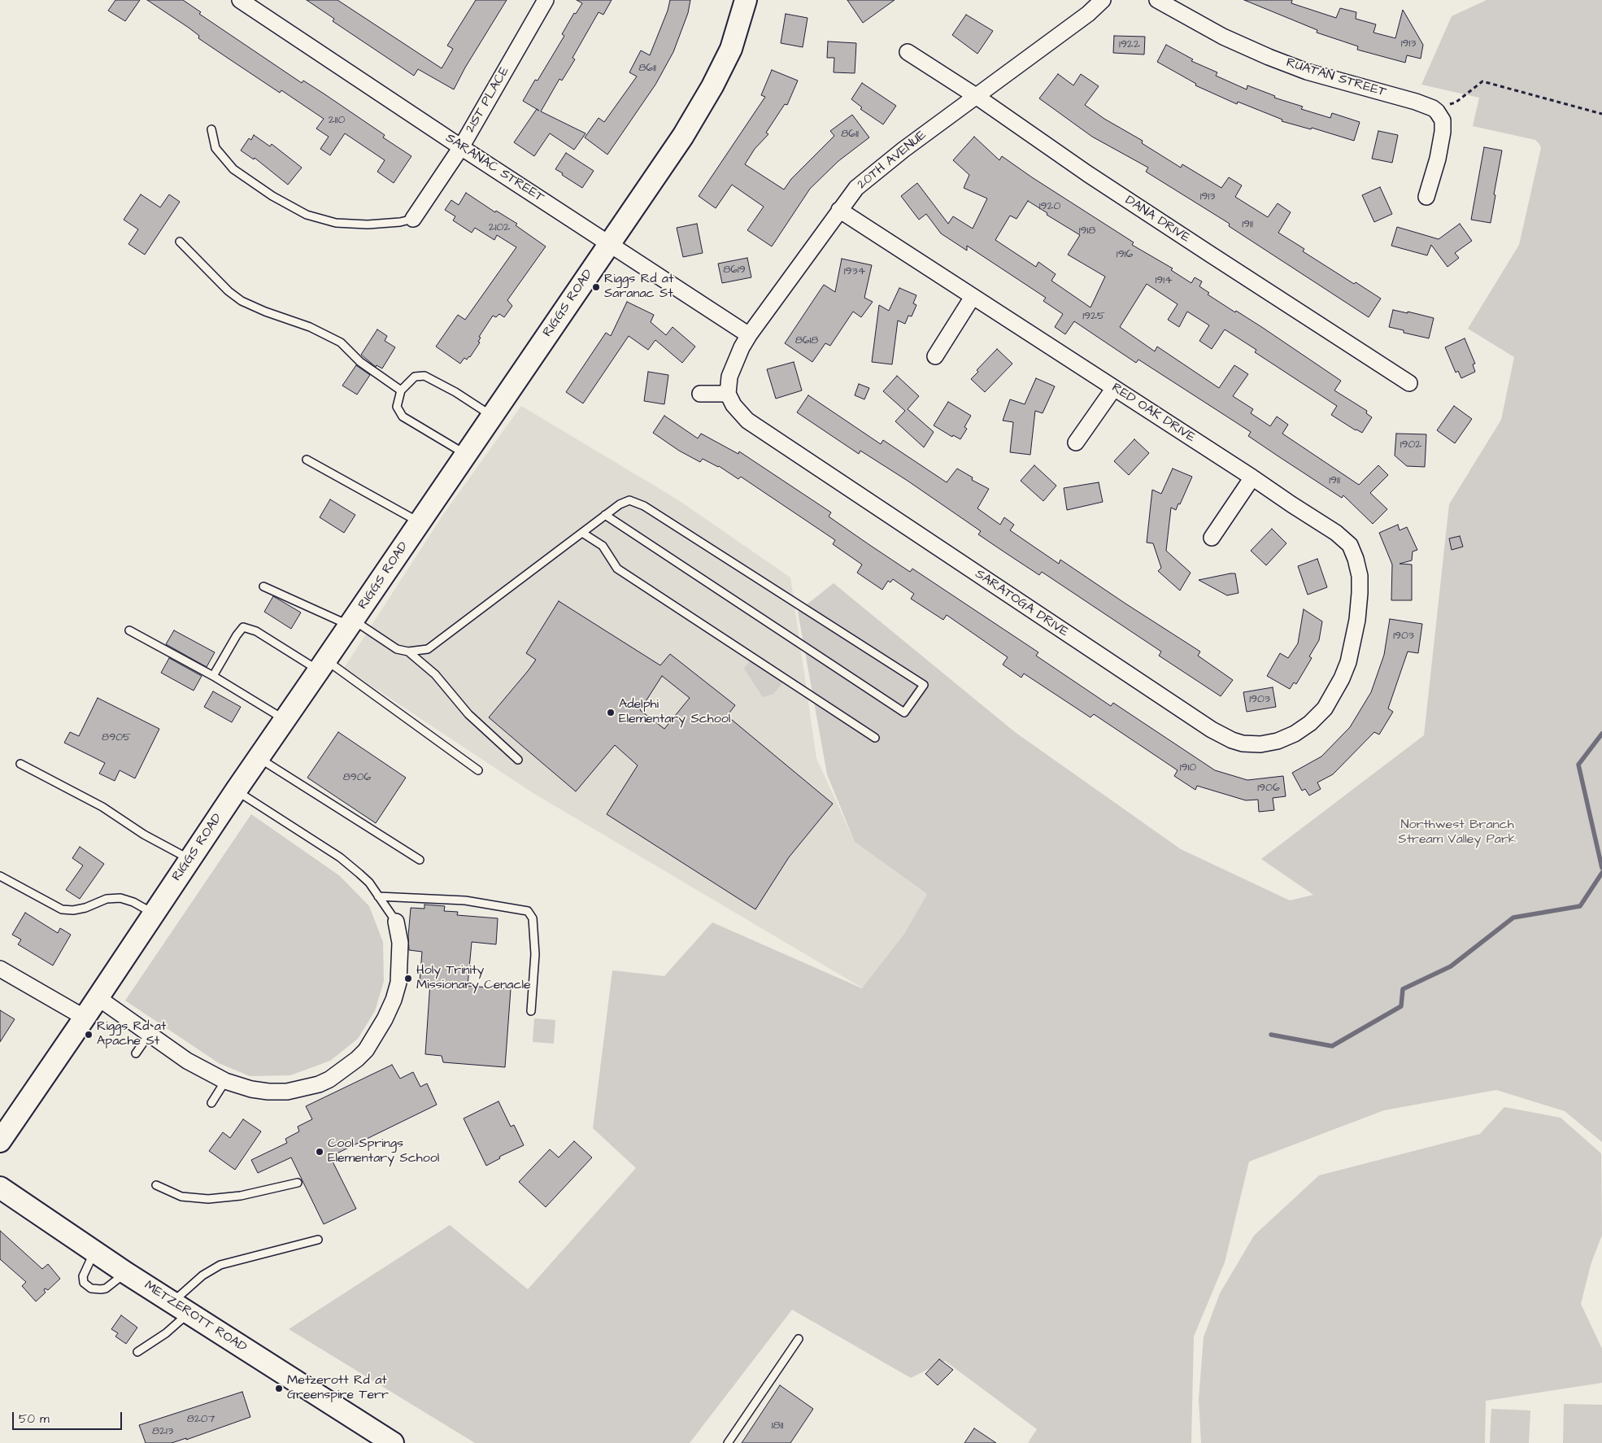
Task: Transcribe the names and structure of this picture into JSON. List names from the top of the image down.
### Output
{
  "streets": {
    "main road": ["RIGGS ROAD", "METZEROTT ROAD"],
    "street": [
      "RUATAN STREET",
      "21ST PLACE",
      "20TH AVENUE",
      "SARANAC STREET",
      "DANA DRIVE",
      "RED OAK DRIVE",
      "SARATOGA DRIVE"
    ]
  },
  "crossings": [
    ["21ST PLACE", "SARANAC STREET"],
    ["20TH AVENUE", "SARANAC STREET"],
    ["20TH AVENUE", "DANA DRIVE"],
    ["20TH AVENUE", "RED OAK DRIVE"],
    ["20TH AVENUE", "SARATOGA DRIVE"],
    ["SARANAC STREET", "RIGGS ROAD"],
    ["RED OAK DRIVE", "SARATOGA DRIVE"]
  ],
  "parks": ["Northwest Branch Stream Valley Park"],
  "places": [
    "Riggs Rd at Saranac St",
    "Adelphi Elementary School",
    "Holy Trinity Missionary Cenacle",
    "Riggs Rd at Apache St",
    "Cool Springs Elementary School",
    "Metzerott Rd at Greenspire Terr"
  ],
  "house_numbers": [
    "1913",
    "1922",
    "8611",
    "2110",
    "8611",
    "1913",
    "1920",
    "1911",
    "2102",
    "1918",
    "1916",
    "8619",
    "1934",
    "1914",
    "1925",
    "8618",
    "1902",
    "1911",
    "1903",
    "1903",
    "8905",
    "1910",
    "8906",
    "1906",
    "8207",
    "1811",
    "8213"
  ],
  "scale_bar": "50 m"
}
